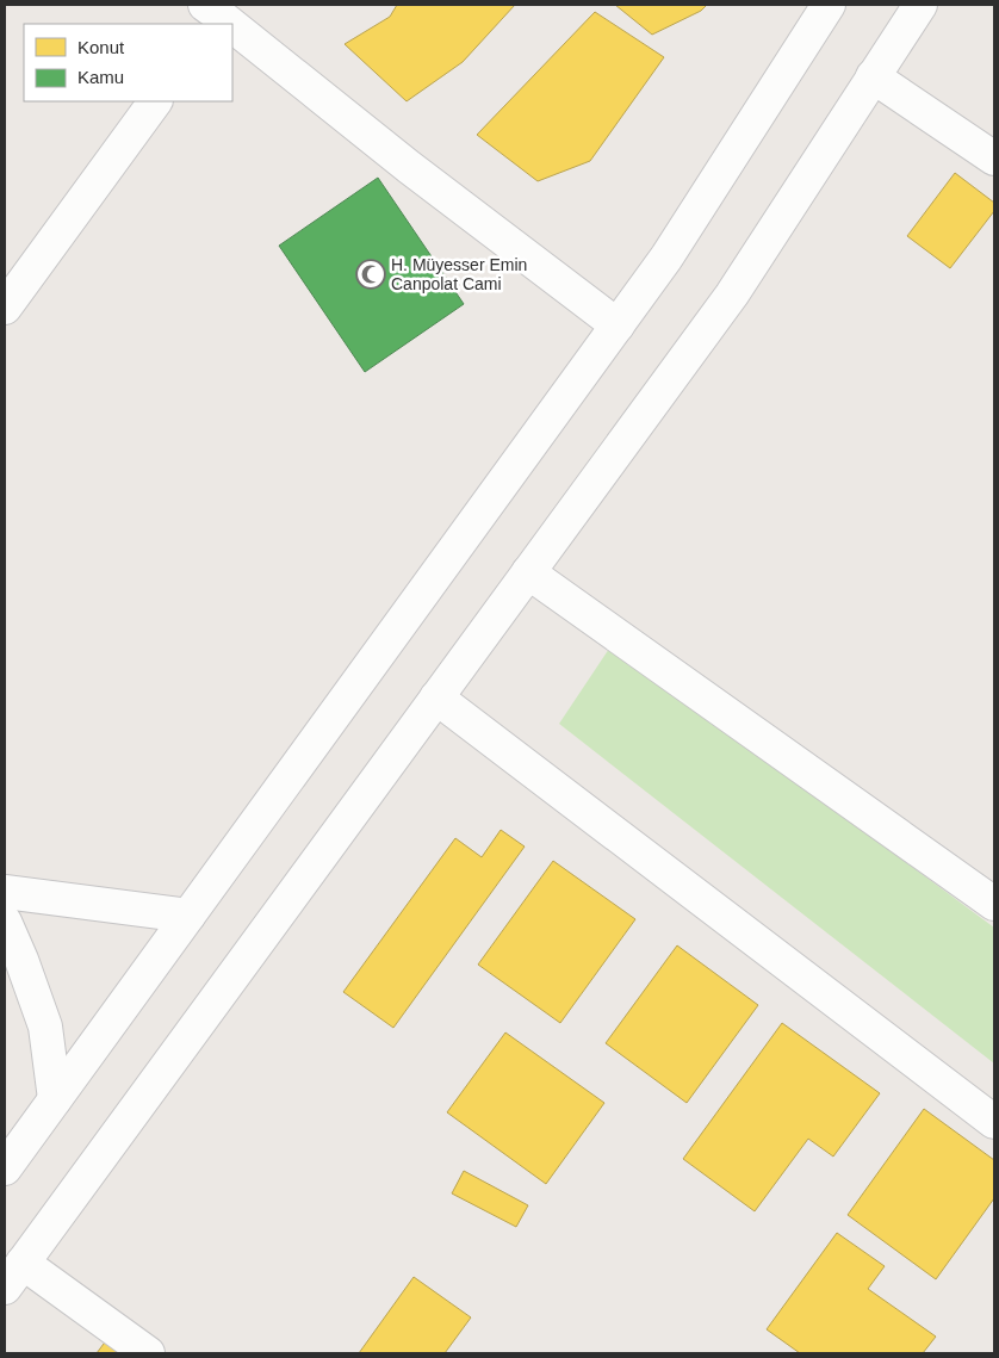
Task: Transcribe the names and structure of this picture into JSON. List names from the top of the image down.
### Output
{
  "places": {
    "mosque": ["H. Müyesser Emin Canpolat Cami"]
  },
  "legend": ["Konut", "Kamu"]
}
